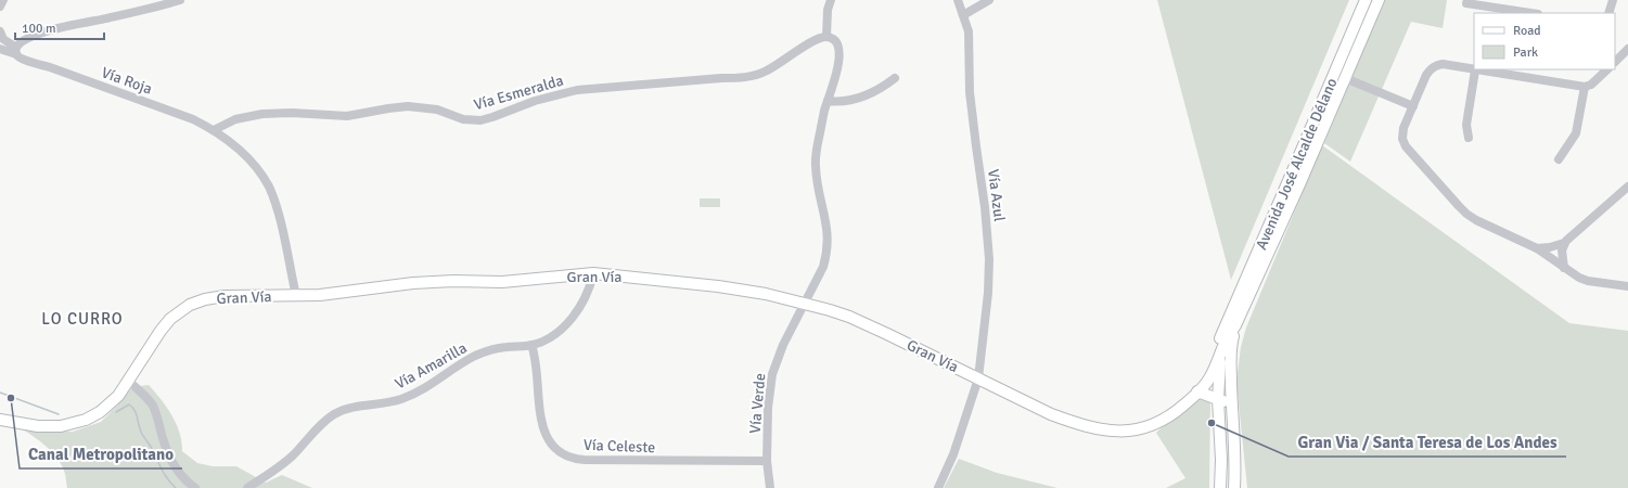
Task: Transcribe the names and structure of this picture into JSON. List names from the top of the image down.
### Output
{
  "streets": {
    "main road": ["Avenida José Alcalde Délano", "Gran Vía"],
    "street": [
      "Vía Roja",
      "Vía Esmeralda",
      "Vía Azul",
      "Vía Amarilla",
      "Vía Verde",
      "Vía Celeste"
    ]
  },
  "crossings": [
    ["Vía Roja", "Vía Esmeralda"],
    ["Vía Roja", "Gran Vía"],
    ["Avenida José Alcalde Délano", "Gran Vía"],
    ["Vía Azul", "Gran Vía"],
    ["Gran Vía", "Vía Amarilla"],
    ["Gran Vía", "Vía Verde"],
    ["Vía Amarilla", "Vía Celeste"],
    ["Vía Verde", "Vía Celeste"]
  ],
  "districts": ["LO CURRO"],
  "places": ["Canal Metropolitano", "Gran Via / Santa Teresa de Los Andes"],
  "legend": ["Road", "Park"],
  "scale_bar": "100 m"
}
